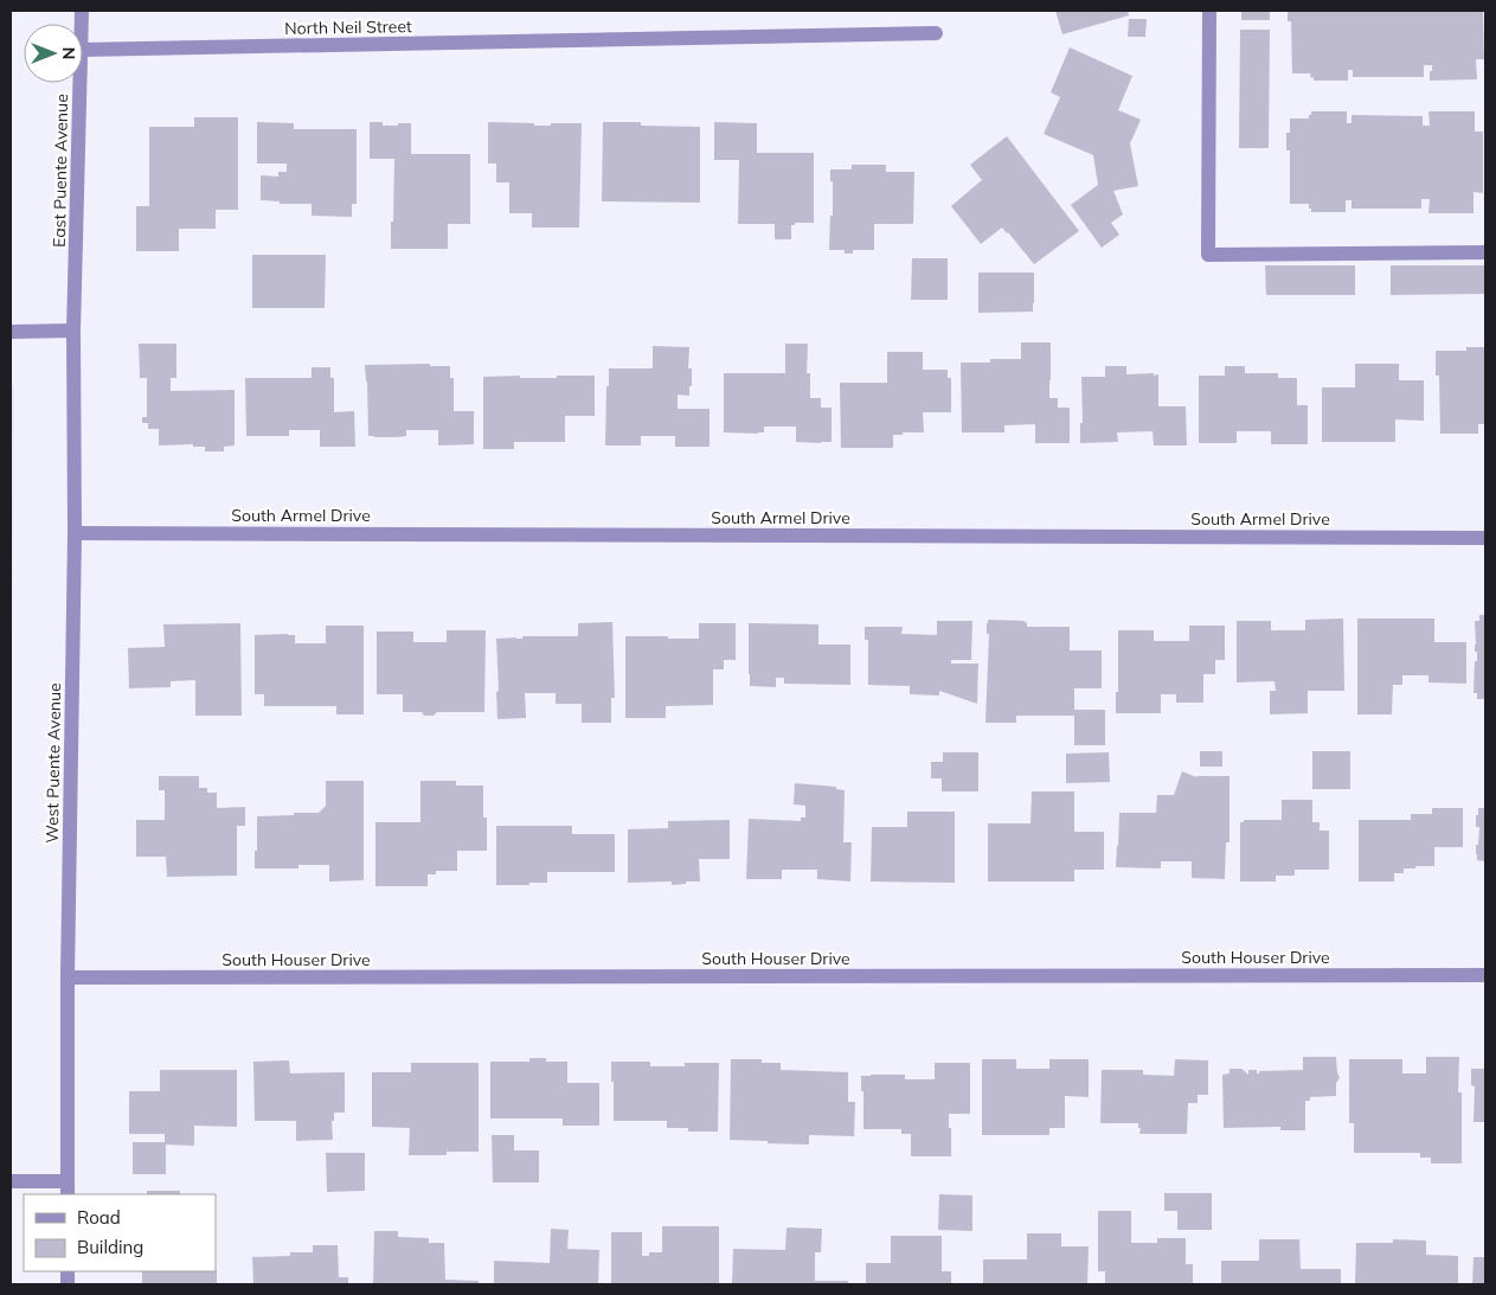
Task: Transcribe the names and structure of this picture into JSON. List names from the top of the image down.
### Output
{
  "streets": {
    "street": [
      "North Neil Street",
      "East Puente Avenue",
      "South Armel Drive",
      "West Puente Avenue",
      "South Houser Drive"
    ]
  },
  "crossings": [
    ["East Puente Avenue", "West Puente Avenue"],
    ["South Armel Drive", "West Puente Avenue"],
    ["West Puente Avenue", "South Houser Drive"]
  ],
  "legend": ["Road", "Building"],
  "north": "right"
}
